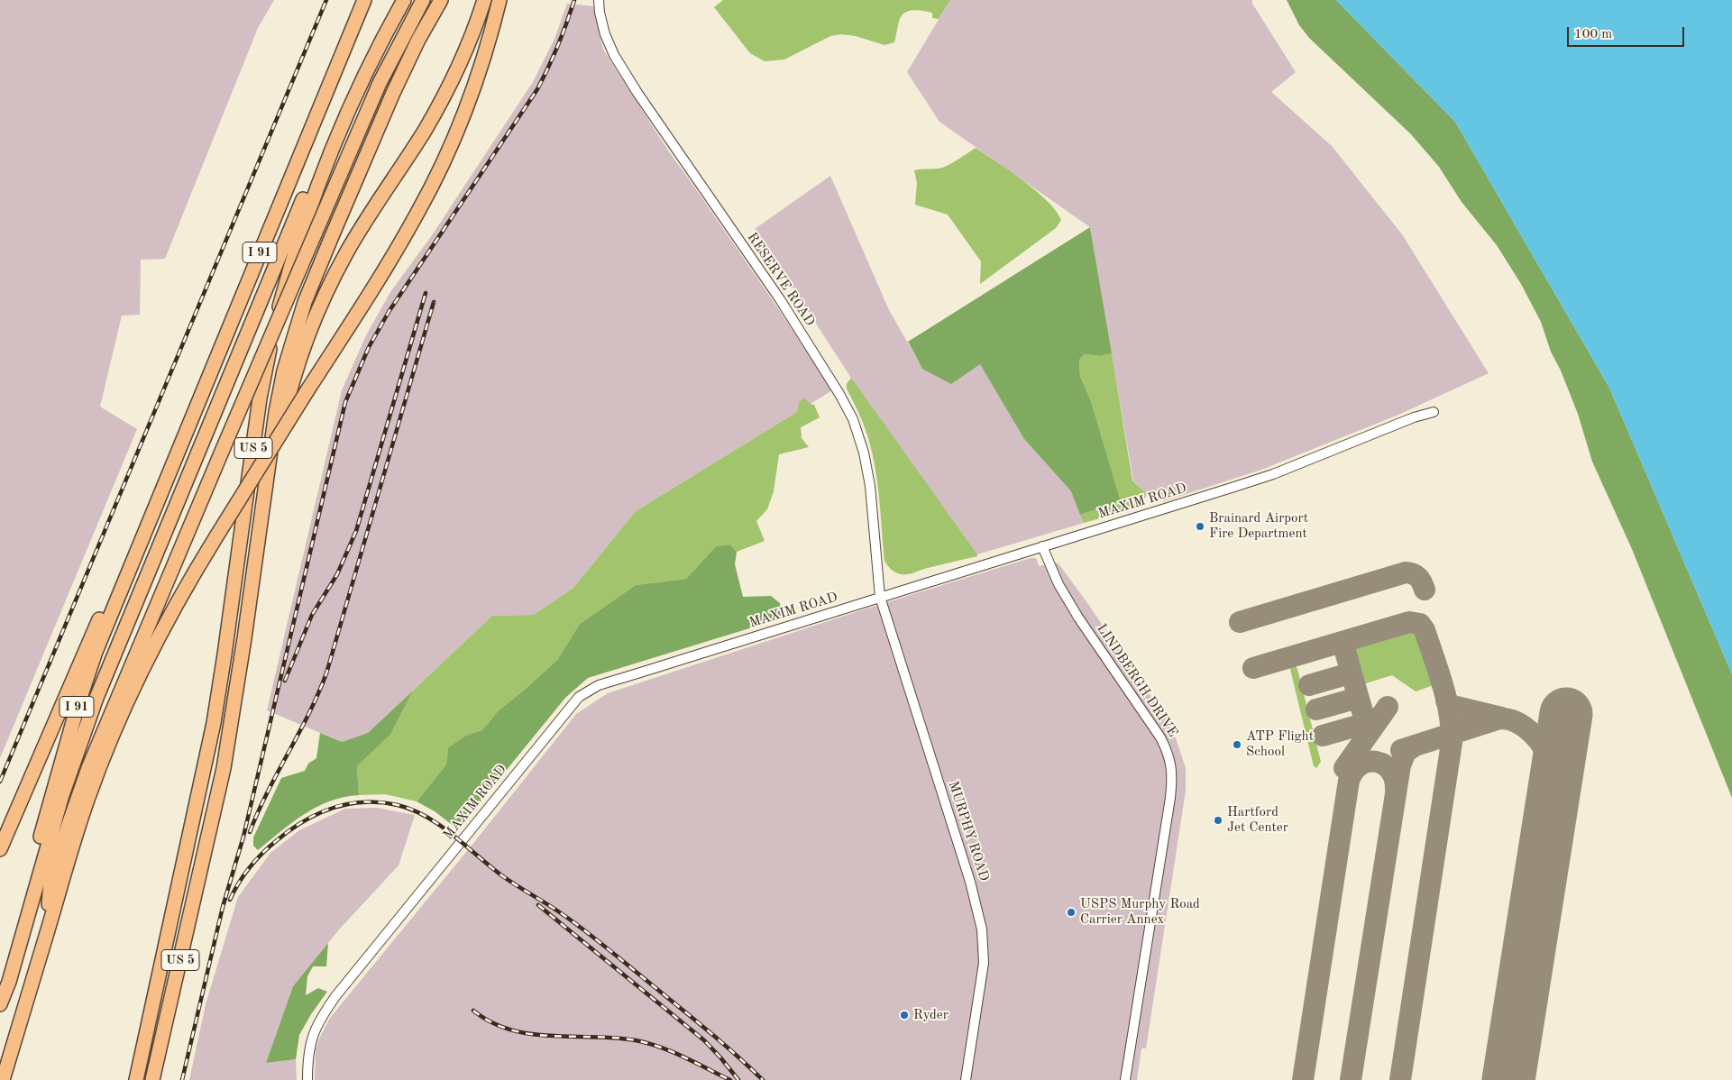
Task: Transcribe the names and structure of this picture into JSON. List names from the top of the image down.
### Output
{
  "streets": {
    "highway": ["I 91", "US 5"],
    "street": [
      "RESERVE ROAD",
      "MAXIM ROAD",
      "LINDBERGH DRIVE",
      "MURPHY ROAD"
    ]
  },
  "crossings": [
    ["RESERVE ROAD", "MAXIM ROAD"],
    ["RESERVE ROAD", "MURPHY ROAD"],
    ["MAXIM ROAD", "LINDBERGH DRIVE"],
    ["MAXIM ROAD", "MURPHY ROAD"]
  ],
  "places": [
    "Brainard Airport Fire Department",
    "ATP Flight School",
    "Hartford Jet Center",
    "USPS Murphy Road Carrier Annex",
    "Ryder"
  ],
  "scale_bar": "100 m"
}
